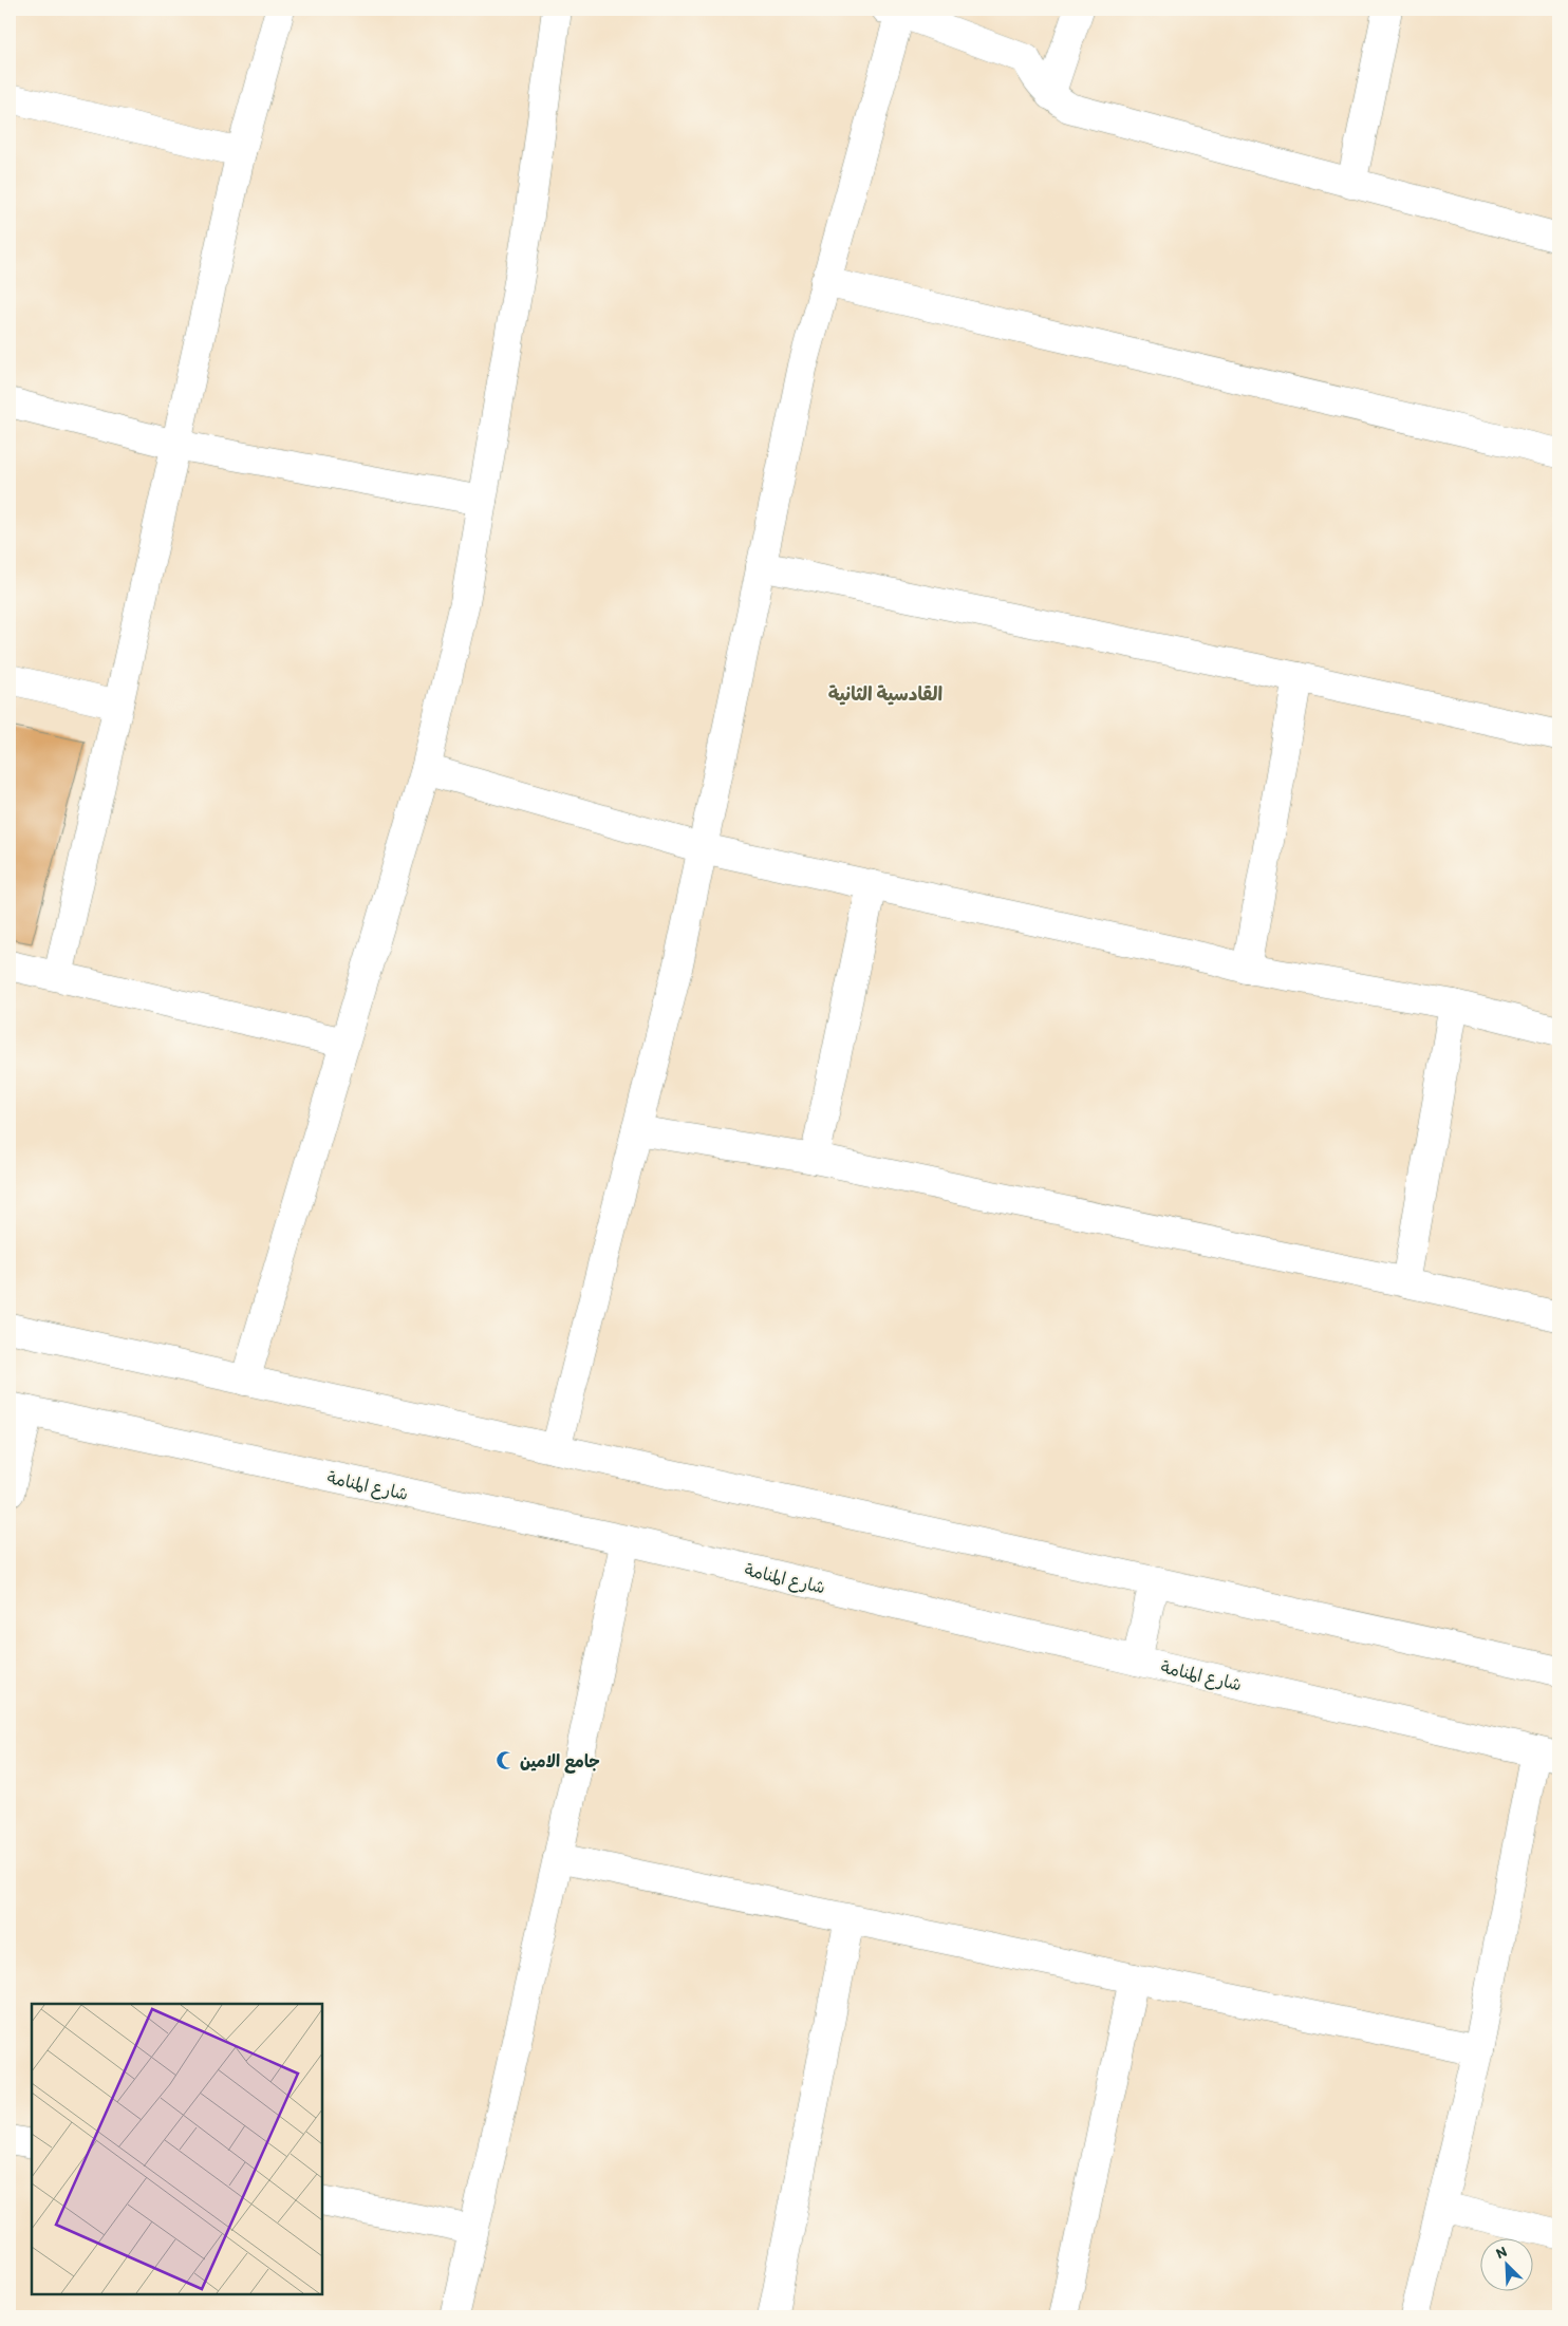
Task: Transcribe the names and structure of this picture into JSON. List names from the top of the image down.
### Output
{
  "streets": {
    "main road": ["شارع المنامة"]
  },
  "districts": ["القادسية الثانية"],
  "places": {
    "mosque": ["جامع الامين"]
  },
  "north": "top left"
}
